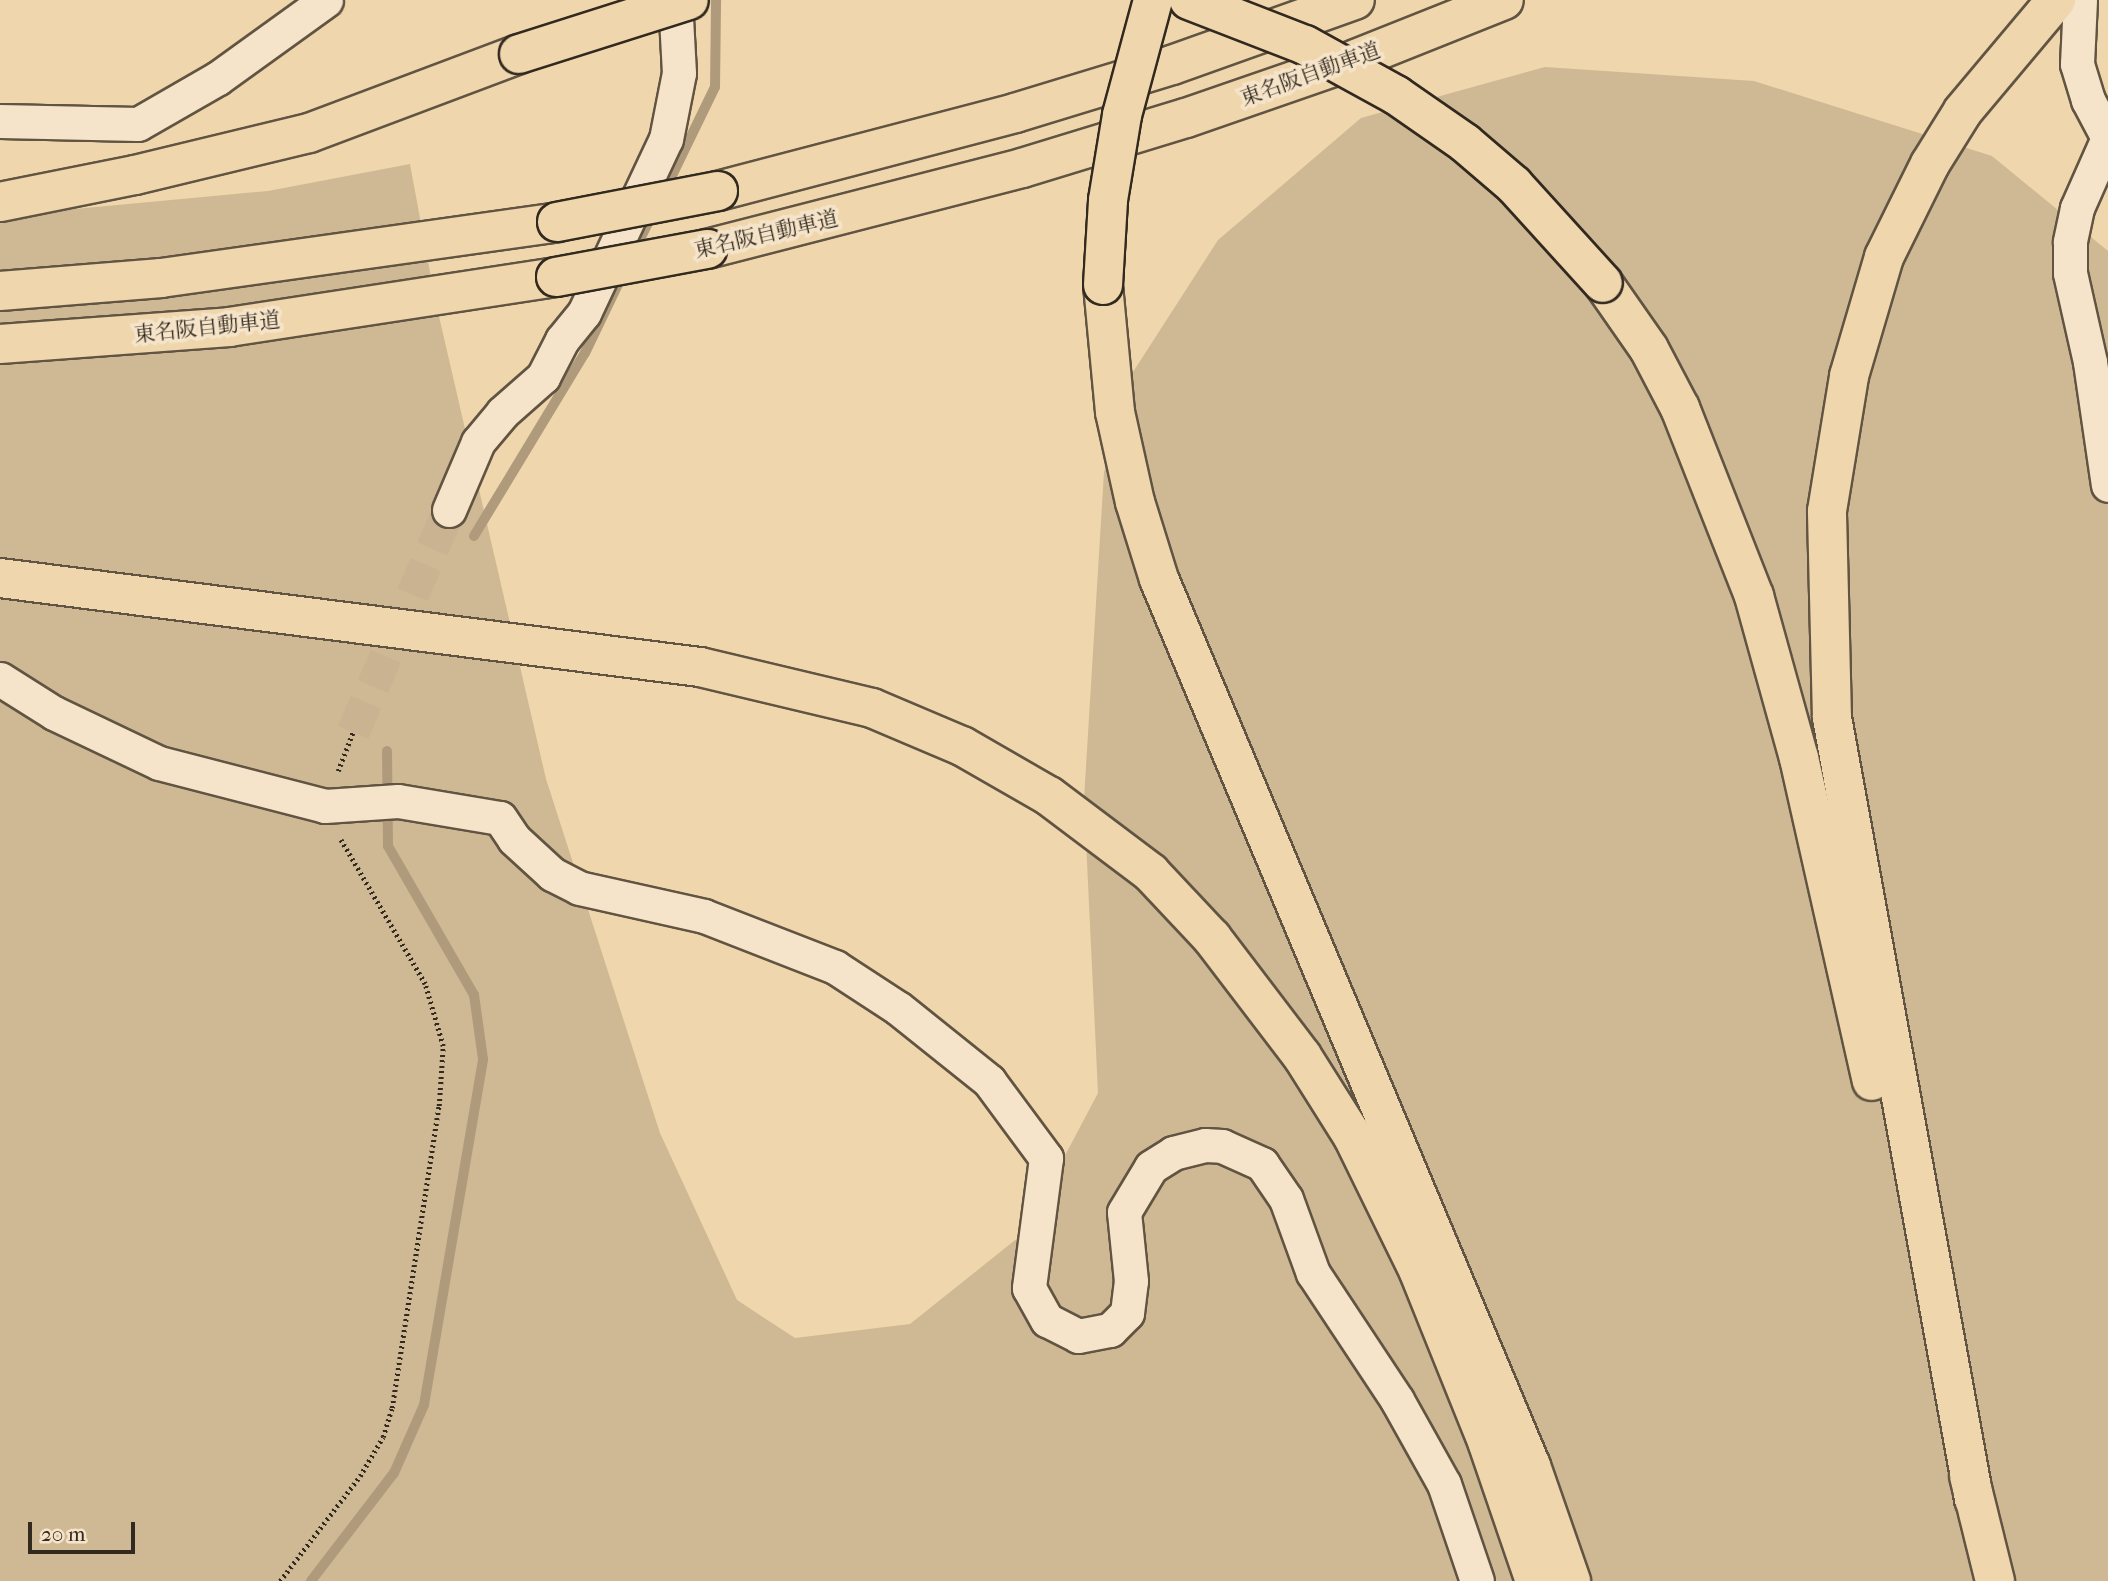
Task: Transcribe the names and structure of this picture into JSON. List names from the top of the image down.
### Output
{
  "streets": {
    "highway": ["東名阪自動車道"]
  },
  "scale_bar": "20 m"
}
